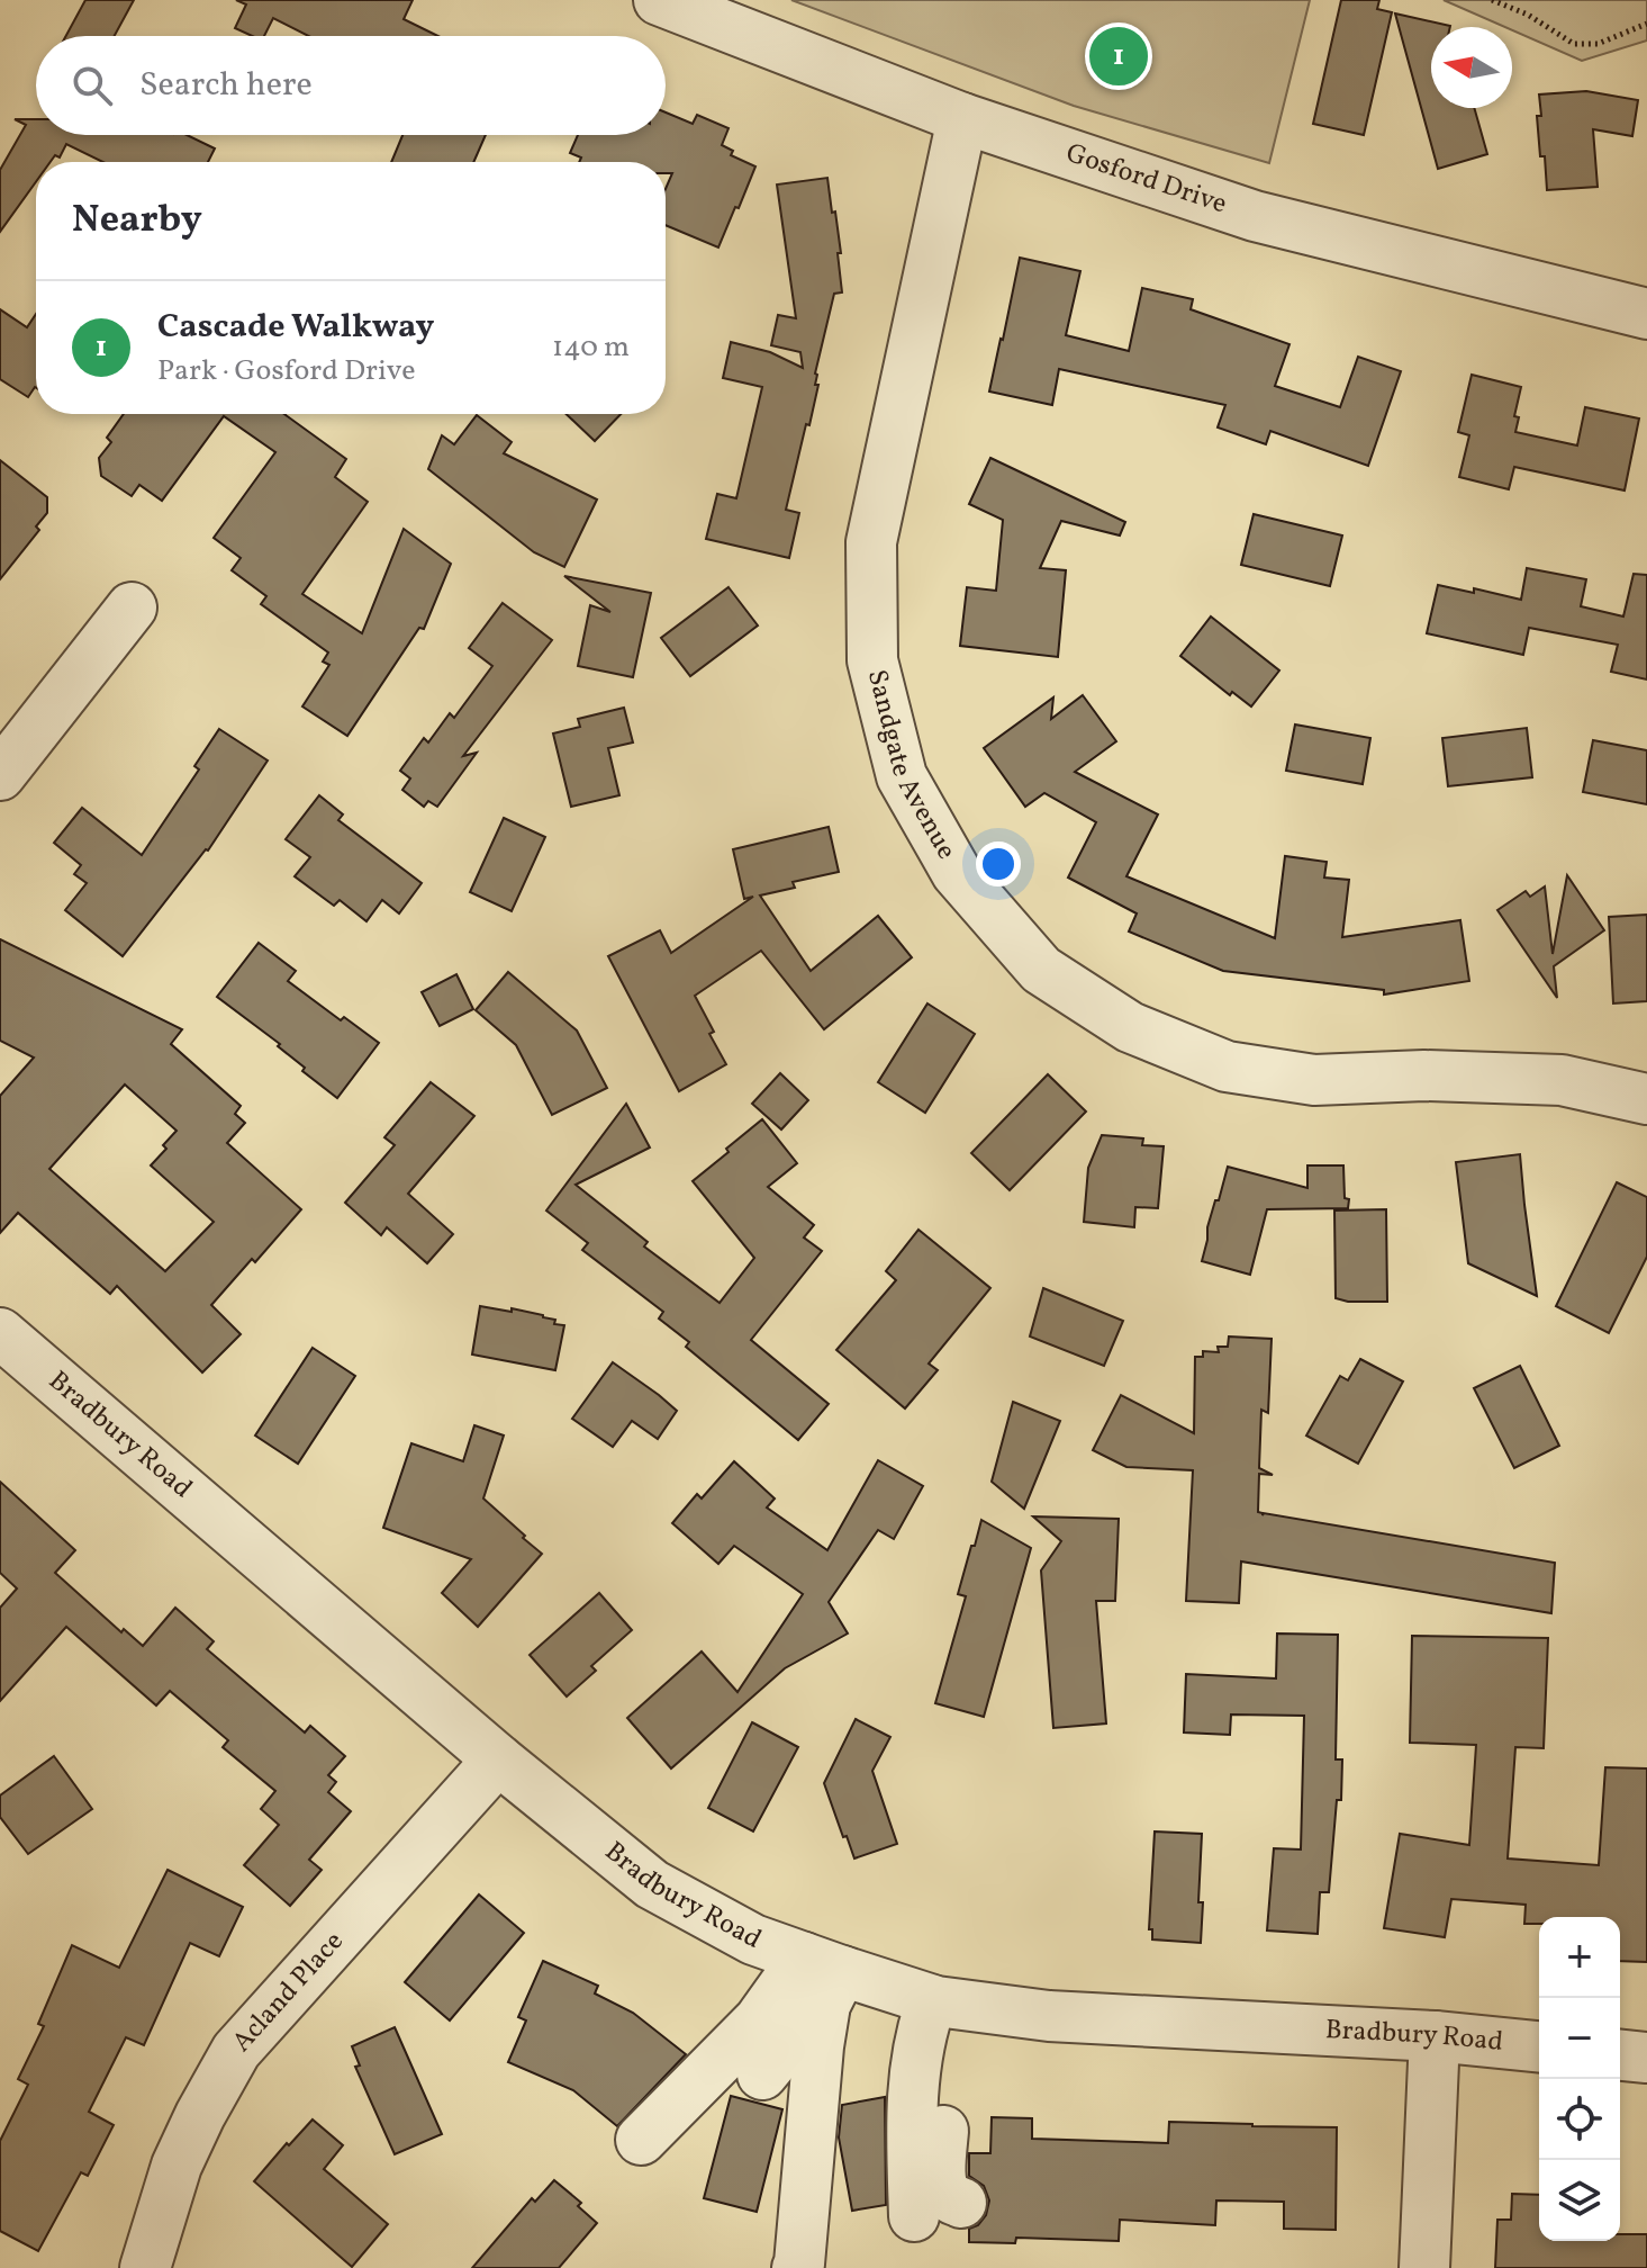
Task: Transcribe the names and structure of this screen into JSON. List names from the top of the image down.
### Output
{
  "streets": {
    "street": [
      "Gosford Drive",
      "Sandgate Avenue",
      "Bradbury Road",
      "Acland Place"
    ]
  },
  "crossings": [
    ["Gosford Drive", "Sandgate Avenue"],
    ["Bradbury Road", "Acland Place"]
  ],
  "north": "left",
  "page": {
    "pins": "1",
    "search": "Search here",
    "heading": "Nearby",
    "list": [
      {
        "mark": "1",
        "name": "Cascade Walkway",
        "note": "Park · Gosford Drive",
        "value": "140 m"
      }
    ],
    "map_buttons": ["+", "−"]
  }
}
